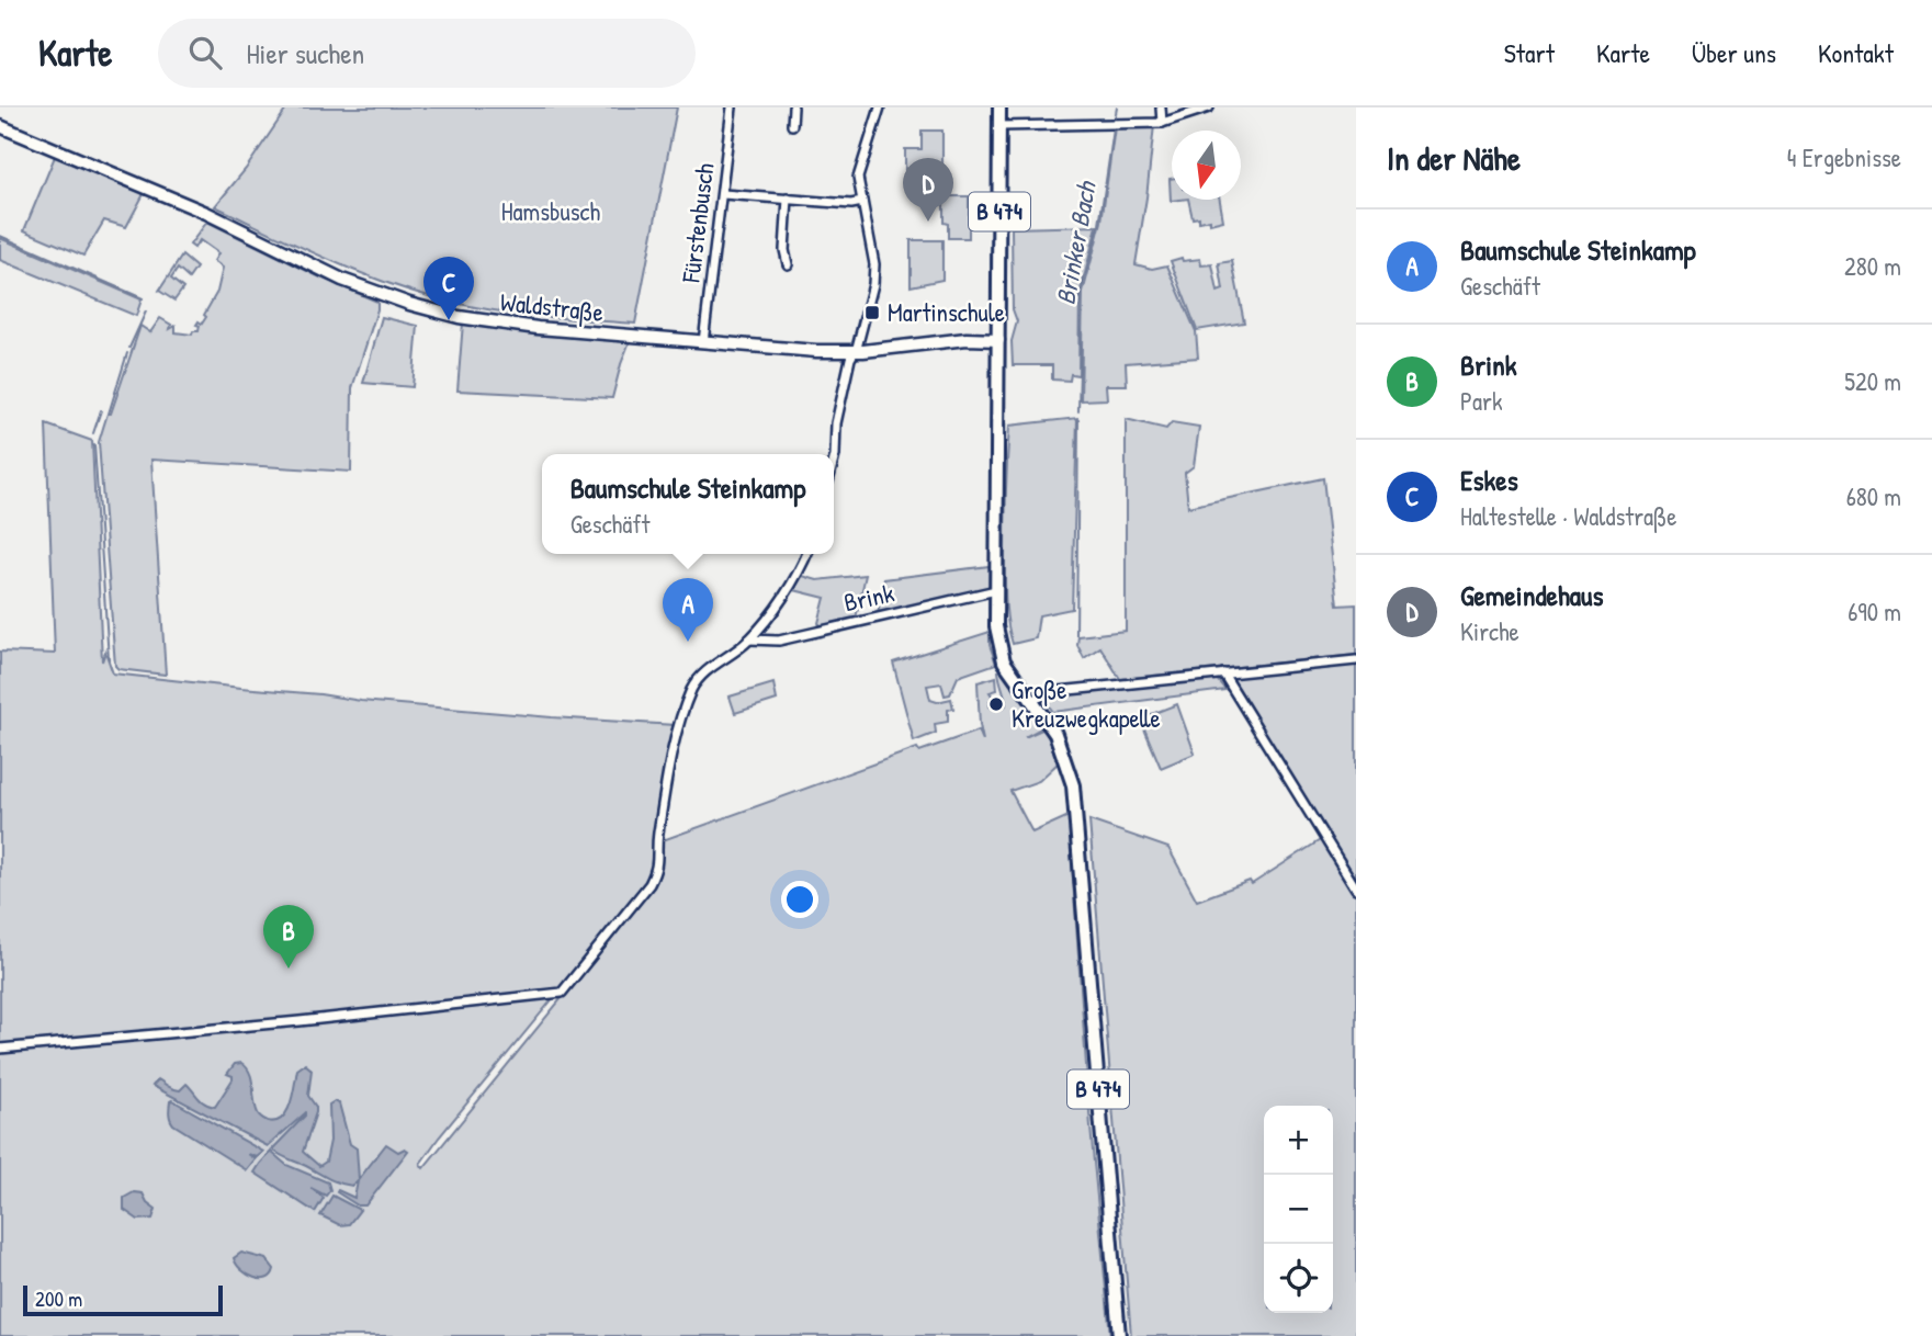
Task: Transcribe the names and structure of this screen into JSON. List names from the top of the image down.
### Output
{
  "streets": {
    "main road": ["B 474"],
    "street": ["Fürstenbusch", "Waldstraße", "Brink"]
  },
  "crossings": [
    ["B 474", "Waldstraße"],
    ["B 474", "Brink"],
    ["Fürstenbusch", "Waldstraße"]
  ],
  "water": ["Brinker Bach"],
  "parks": ["Hamsbusch"],
  "places": {
    "transit": ["Martinschule"],
    "other": ["Große Kreuzwegkapelle"]
  },
  "scale_bar": "200 m",
  "north": "bottom",
  "page": {
    "header": "Karte",
    "search": "Hier suchen",
    "nav": [
      "Start",
      "Karte",
      "Über uns",
      "Kontakt"
    ],
    "heading": ["In der Nähe", "4 Ergebnisse"],
    "pins": [
      "D",
      "C",
      "A",
      "B"
    ],
    "list": [
      {
        "mark": "A",
        "name": "Baumschule Steinkamp",
        "note": "Geschäft",
        "value": "280 m"
      },
      {
        "mark": "B",
        "name": "Brink",
        "note": "Park",
        "value": "520 m"
      },
      {
        "mark": "C",
        "name": "Eskes",
        "note": "Haltestelle · Waldstraße",
        "value": "680 m"
      },
      {
        "mark": "D",
        "name": "Gemeindehaus",
        "note": "Kirche",
        "value": "690 m"
      }
    ],
    "popup": ["Baumschule Steinkamp", "Geschäft"],
    "map_buttons": ["+", "−"],
    "scale": "200 m"
  }
}
